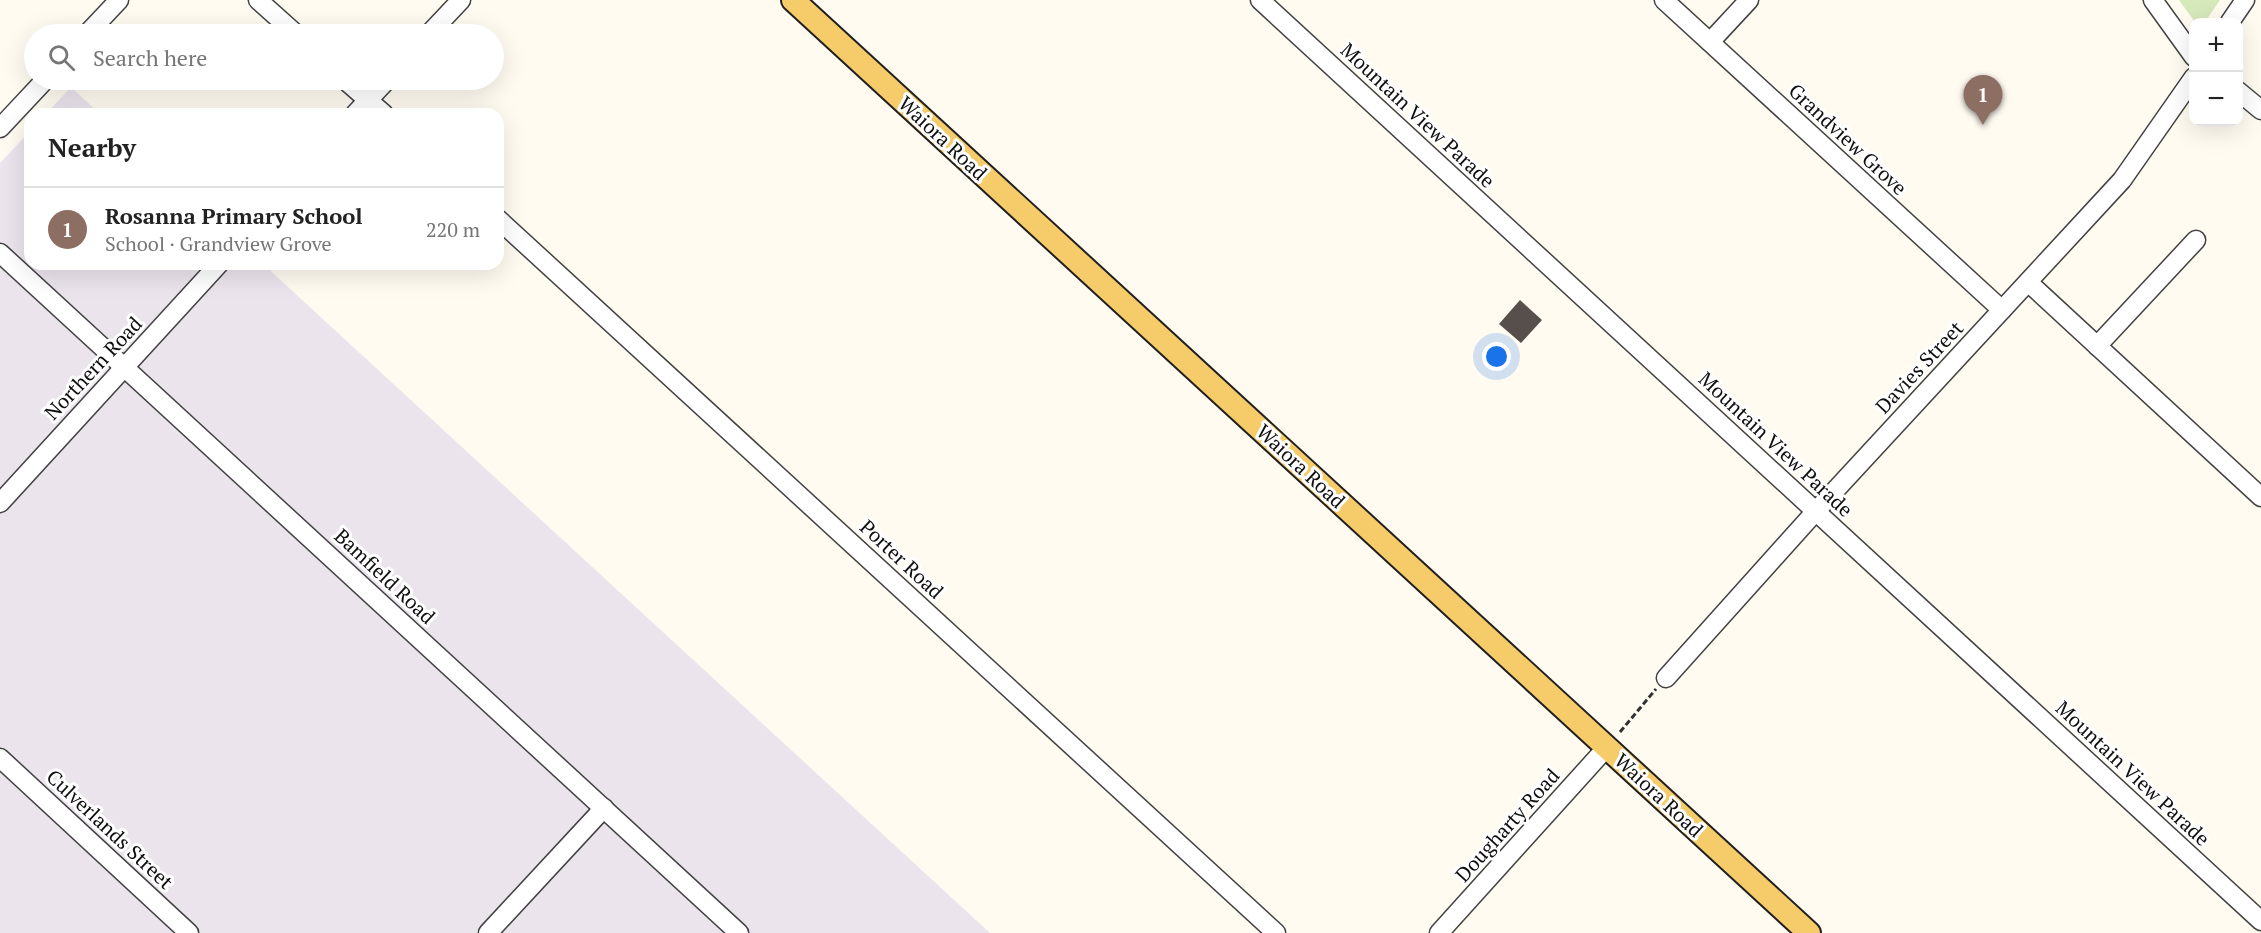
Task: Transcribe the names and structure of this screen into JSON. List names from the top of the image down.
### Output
{
  "streets": {
    "main road": ["Waiora Road"],
    "street": [
      "Mountain View Parade",
      "Grandview Grove",
      "Davies Street",
      "Northern Road",
      "Porter Road",
      "Bamfield Road",
      "Dougharty Road",
      "Culverlands Street"
    ]
  },
  "crossings": [
    ["Mountain View Parade", "Davies Street"],
    ["Waiora Road", "Dougharty Road"],
    ["Grandview Grove", "Davies Street"],
    ["Northern Road", "Bamfield Road"]
  ],
  "page": {
    "map_buttons": ["+", "−"],
    "search": "Search here",
    "pins": "1",
    "heading": "Nearby",
    "list": [
      {
        "mark": "1",
        "name": "Rosanna Primary School",
        "note": "School · Grandview Grove",
        "value": "220 m"
      }
    ]
  }
}
